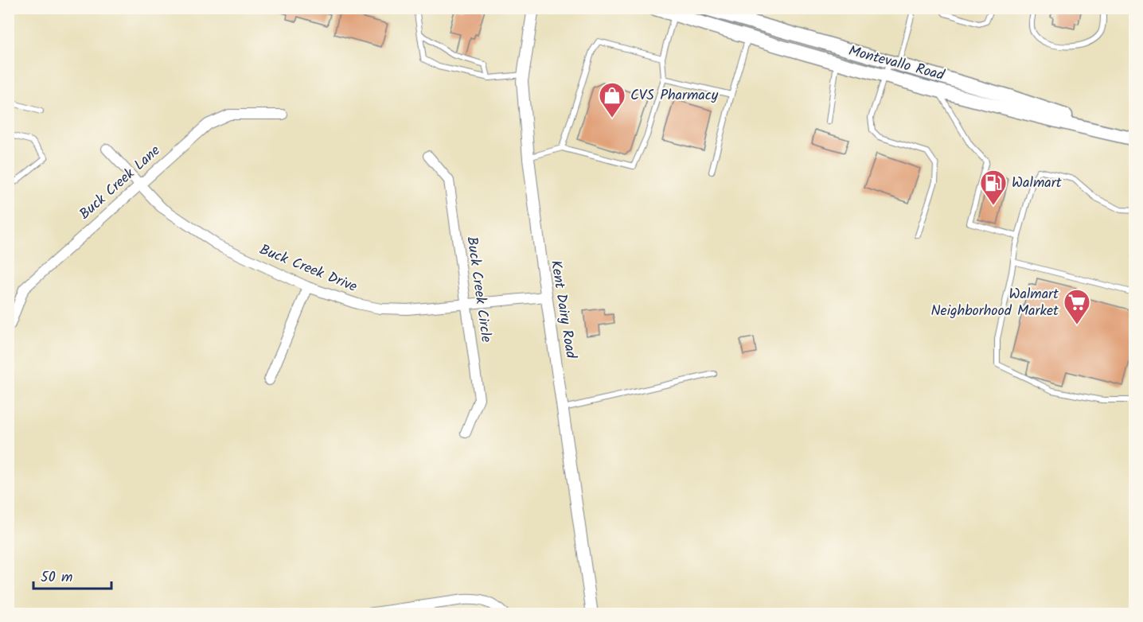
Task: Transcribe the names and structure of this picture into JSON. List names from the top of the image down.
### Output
{
  "streets": {
    "main road": ["Montevallo Road"],
    "street": [
      "Buck Creek Lane",
      "Buck Creek Drive",
      "Buck Creek Circle",
      "Kent Dairy Road"
    ]
  },
  "crossings": [
    ["Buck Creek Lane", "Buck Creek Drive"],
    ["Buck Creek Drive", "Buck Creek Circle"],
    ["Buck Creek Drive", "Kent Dairy Road"]
  ],
  "places": {
    "shop": ["CVS Pharmacy"],
    "fuel station": ["Walmart"],
    "supermarket": ["Walmart Neighborhood Market"]
  },
  "scale_bar": "50 m"
}
